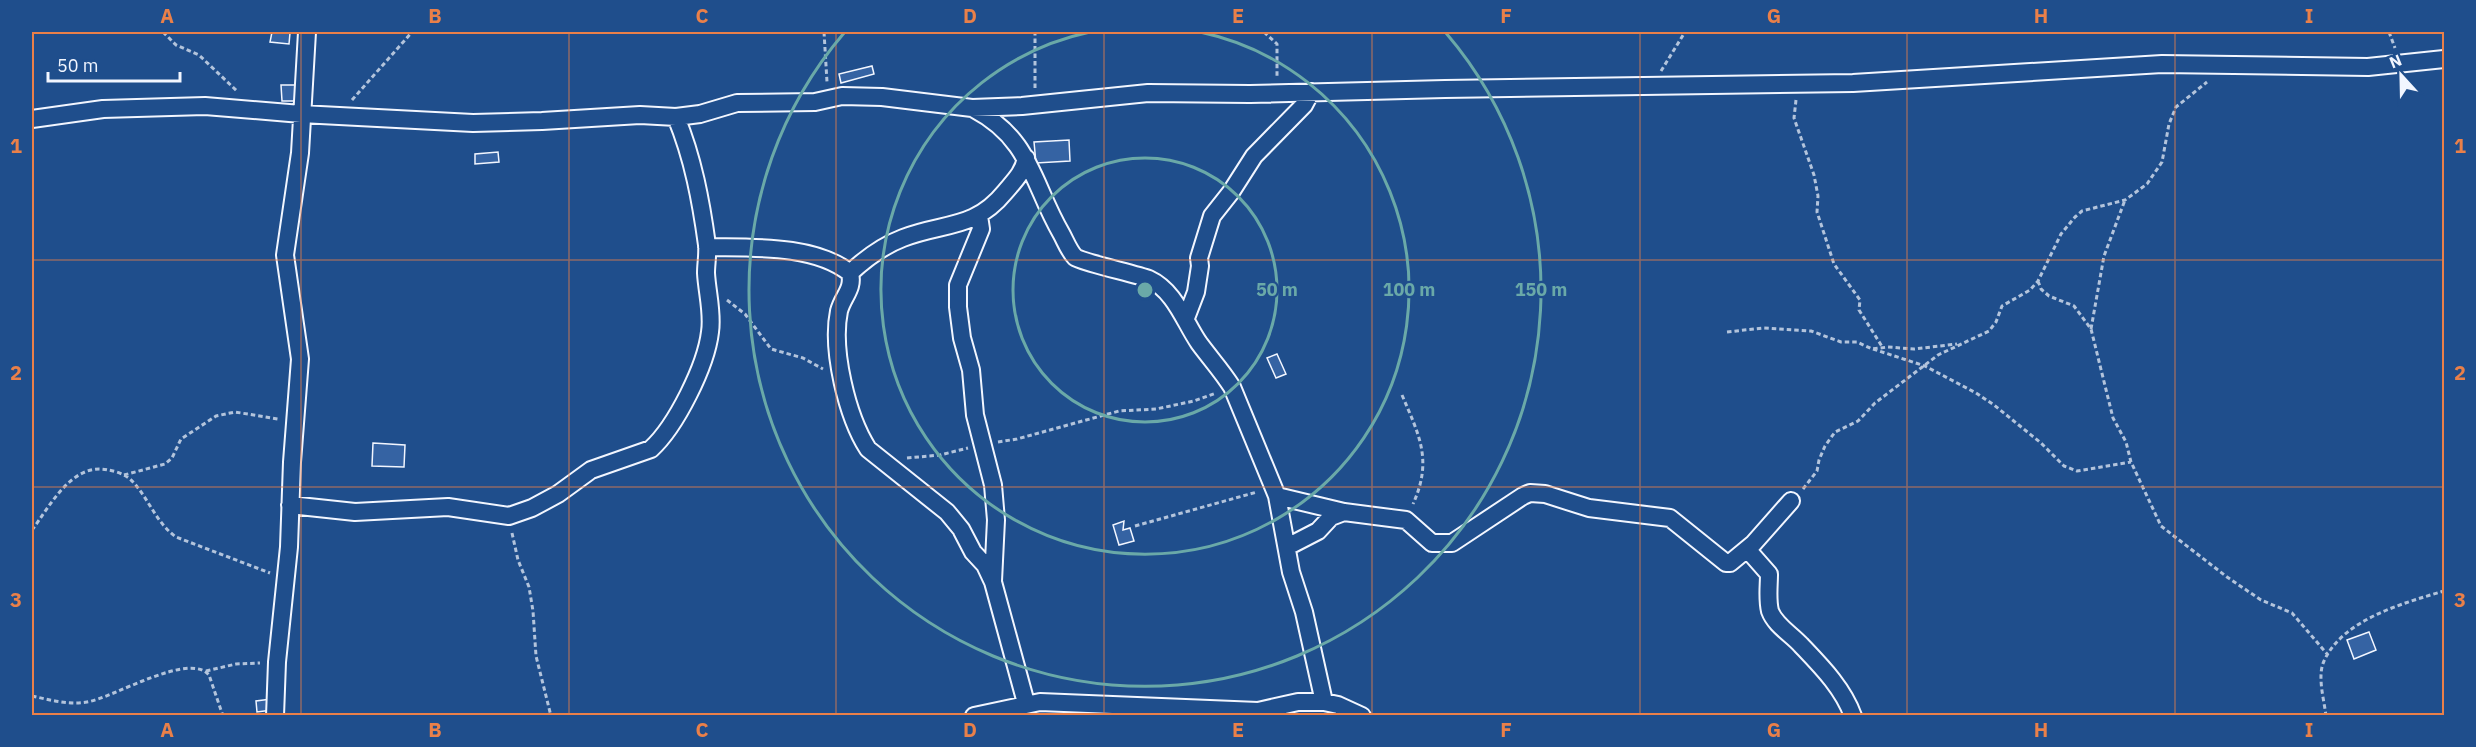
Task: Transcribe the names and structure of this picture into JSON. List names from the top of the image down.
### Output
{
  "scale_bar": "50 m",
  "north": "top",
  "grid": {
    "columns": [
      "A",
      "B",
      "C",
      "D",
      "E",
      "F",
      "G",
      "H",
      "I"
    ],
    "rows": ["1", "2", "3"]
  },
  "rings": ["50 m", "100 m", "150 m"]
}
